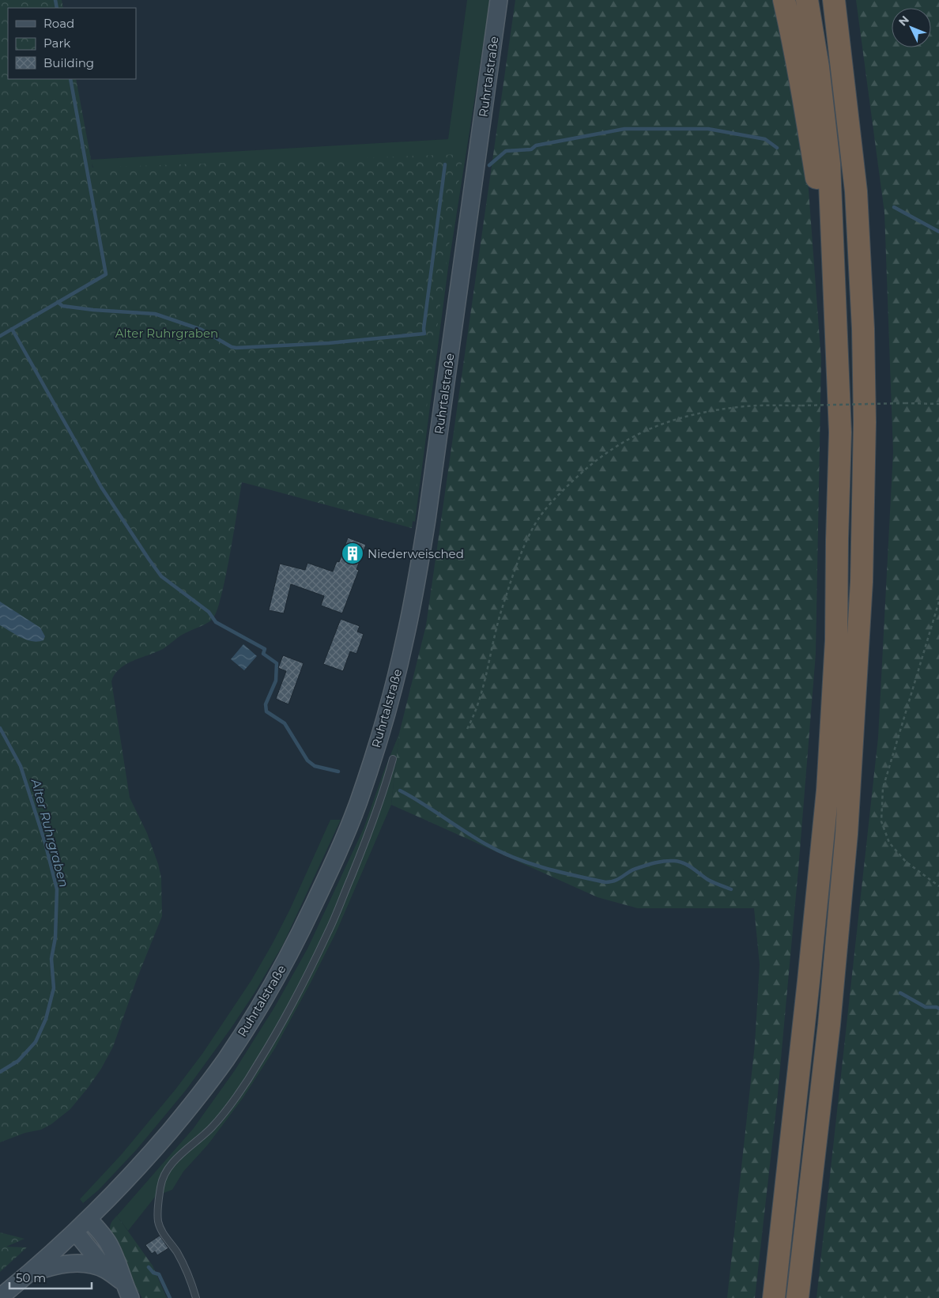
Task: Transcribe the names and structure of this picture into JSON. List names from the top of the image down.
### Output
{
  "streets": {
    "main road": ["Ruhrtalstraße"]
  },
  "water": ["Alter Ruhrgraben"],
  "parks": ["Alter Ruhrgraben"],
  "places": {
    "building": ["Niederweisched"]
  },
  "legend": ["Road", "Park", "Building"],
  "scale_bar": "50 m",
  "north": "top left"
}
